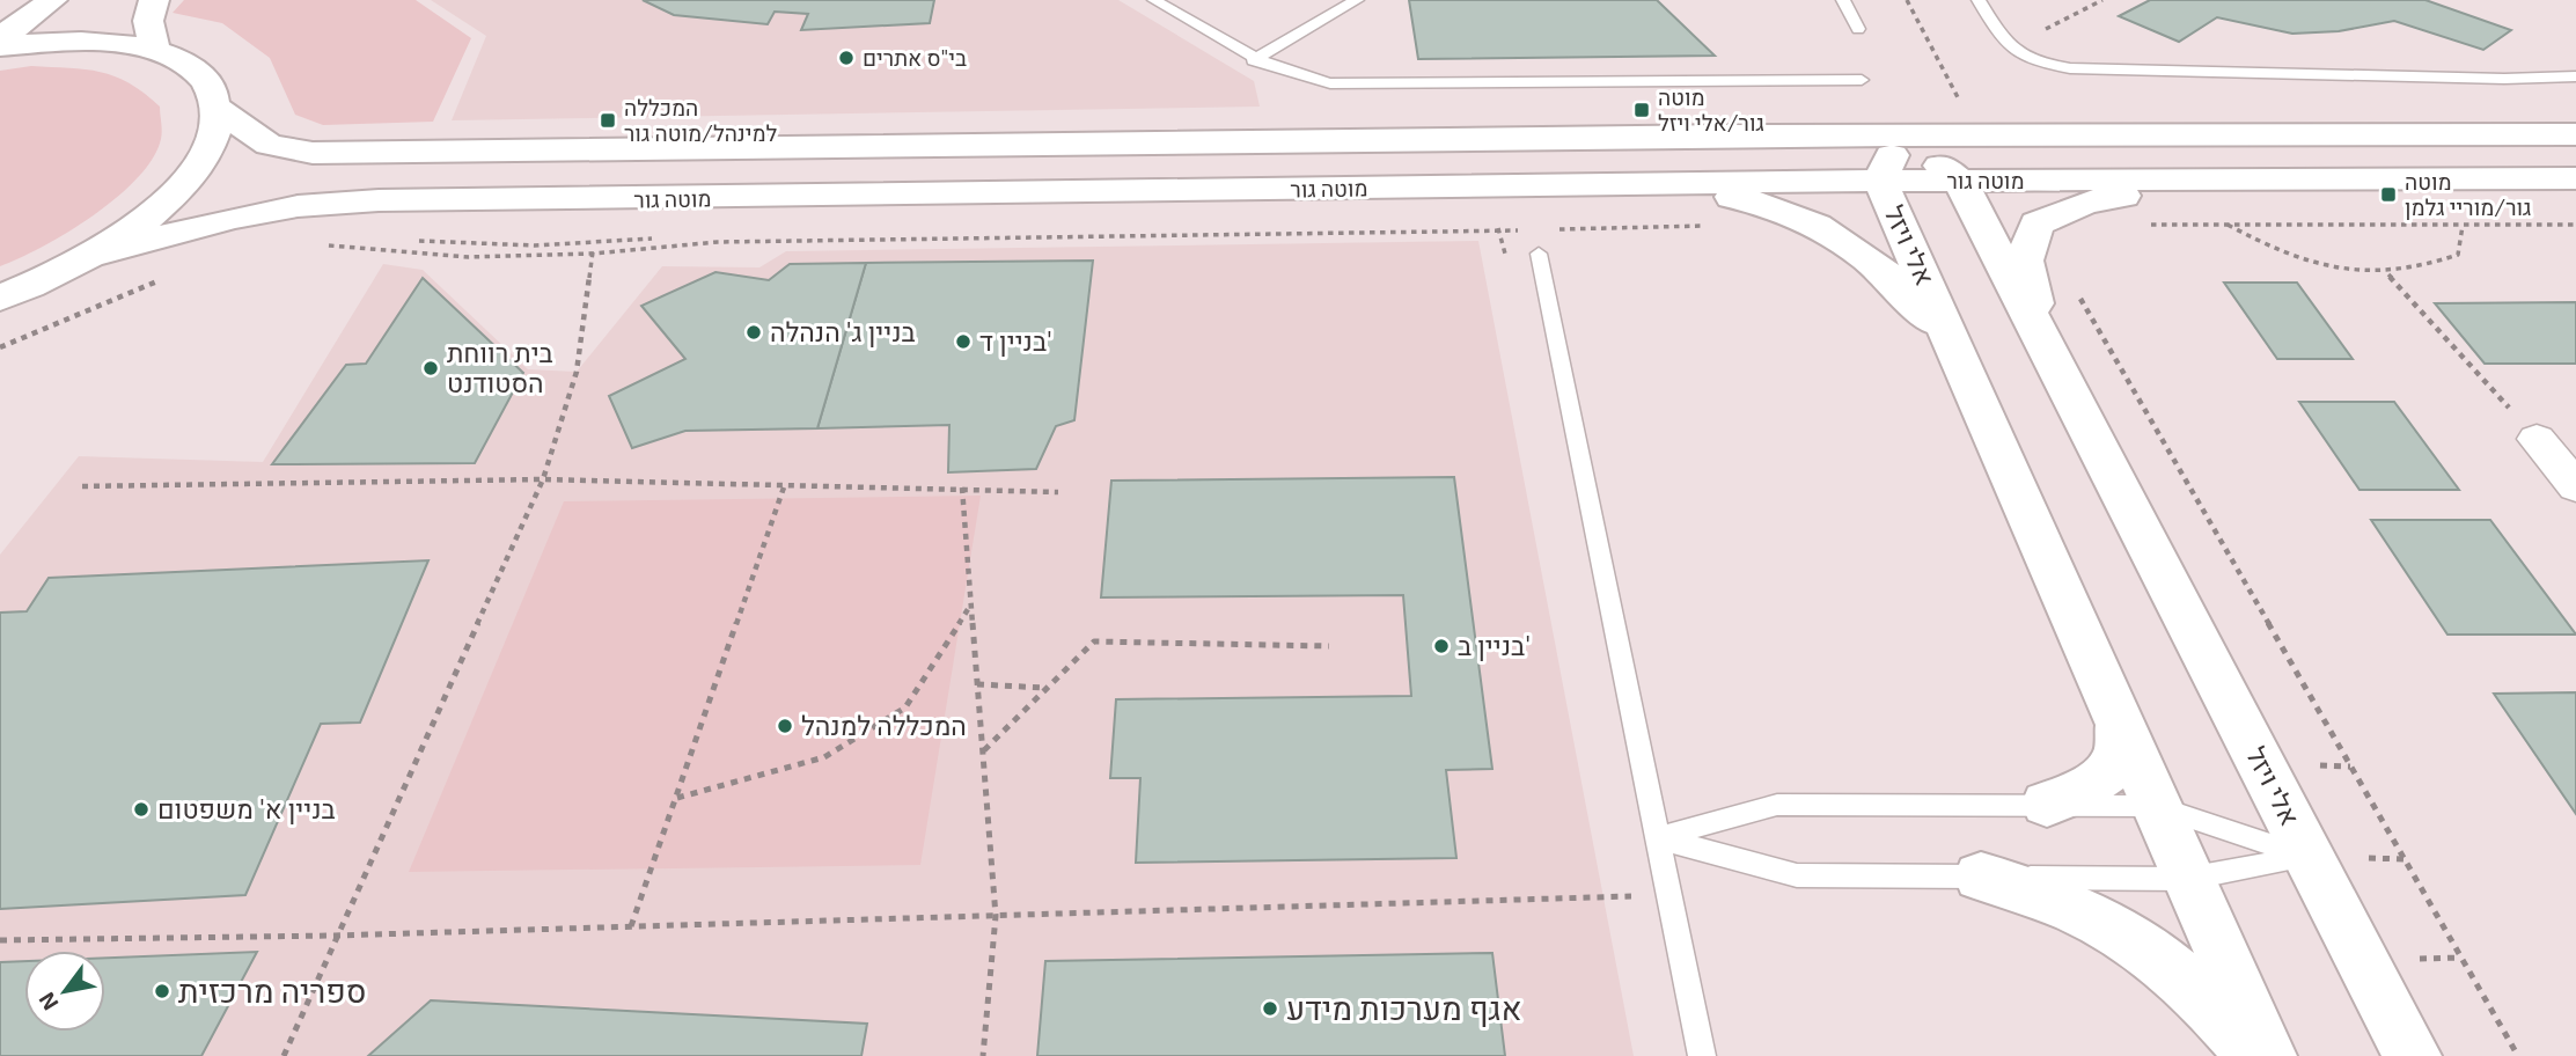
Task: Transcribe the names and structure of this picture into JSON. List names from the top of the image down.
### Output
{
  "streets": {
    "main road": ["מוטה גור", "אלי ויזל"]
  },
  "crossings": [
    ["מוטה גור", "אלי ויזל"]
  ],
  "places": {
    "other": [
      "בי\"ס אתרים",
      "בניין ג' הנהלה",
      "בניין ד'",
      "בית רווחת הסטודנט",
      "בניין ב'",
      "המכללה למנהל",
      "בניין א' משפטום",
      "ספריה מרכזית",
      "אגף מערכות מידע"
    ],
    "transit": ["מוטה גור/אלי ויזל", "המכללה למינהל/מוטה גור", "מוטה גור/מוריי גלמן"]
  },
  "north": "bottom left"
}
